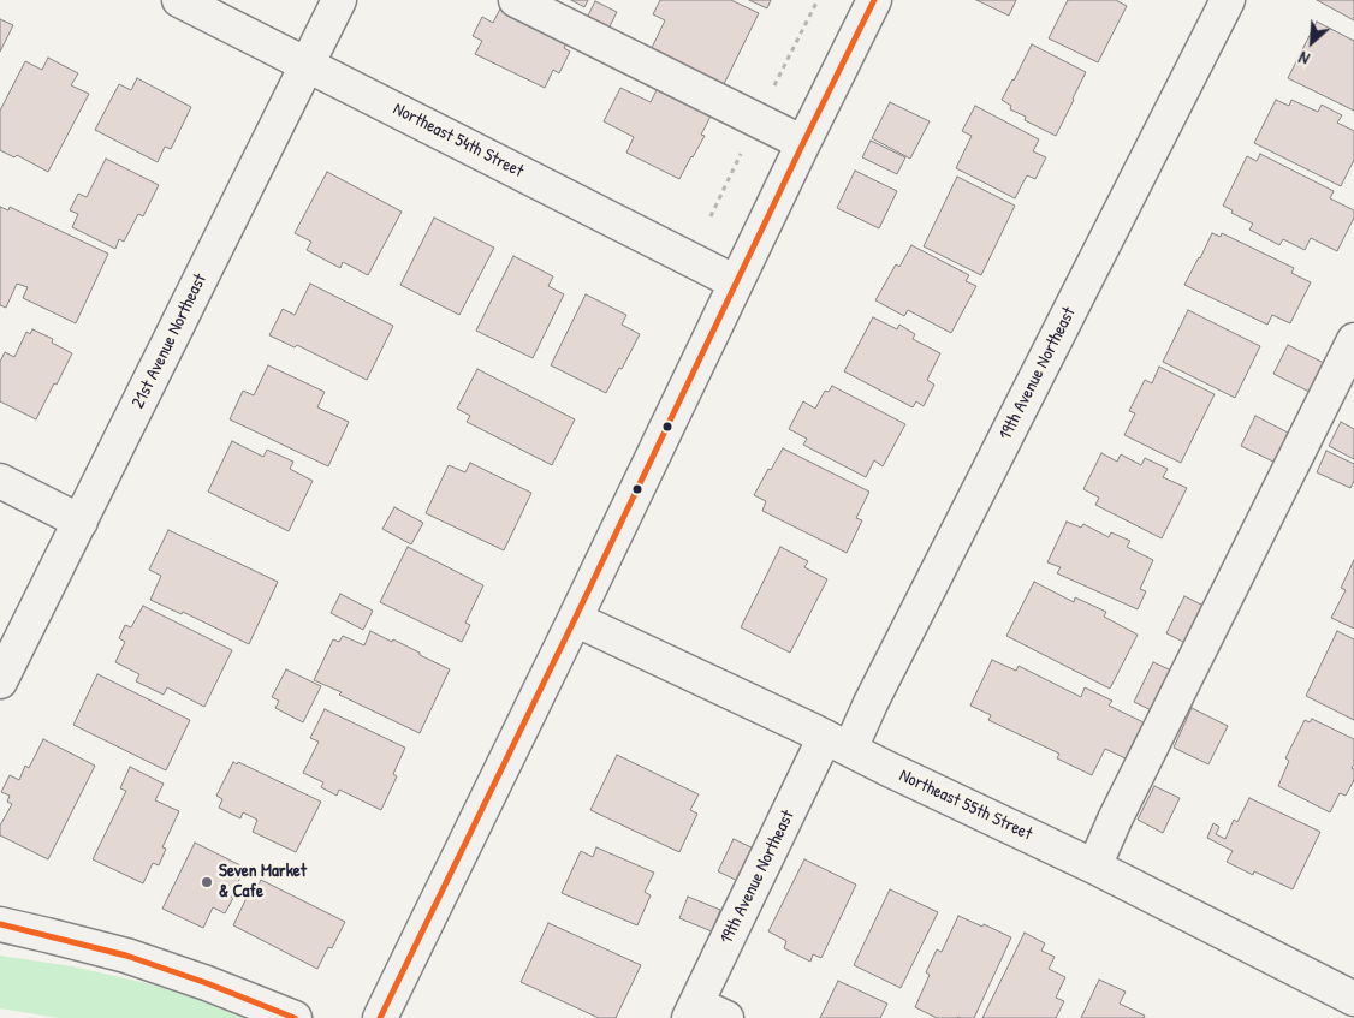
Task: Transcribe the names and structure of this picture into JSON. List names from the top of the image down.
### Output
{
  "streets": {
    "street": [
      "Northeast 54th Street",
      "21st Avenue Northeast",
      "19th Avenue Northeast",
      "Northeast 55th Street"
    ]
  },
  "crossings": [
    ["Northeast 54th Street", "21st Avenue Northeast"],
    ["19th Avenue Northeast", "Northeast 55th Street"]
  ],
  "places": ["Seven Market & Cafe"],
  "north": "bottom left"
}
